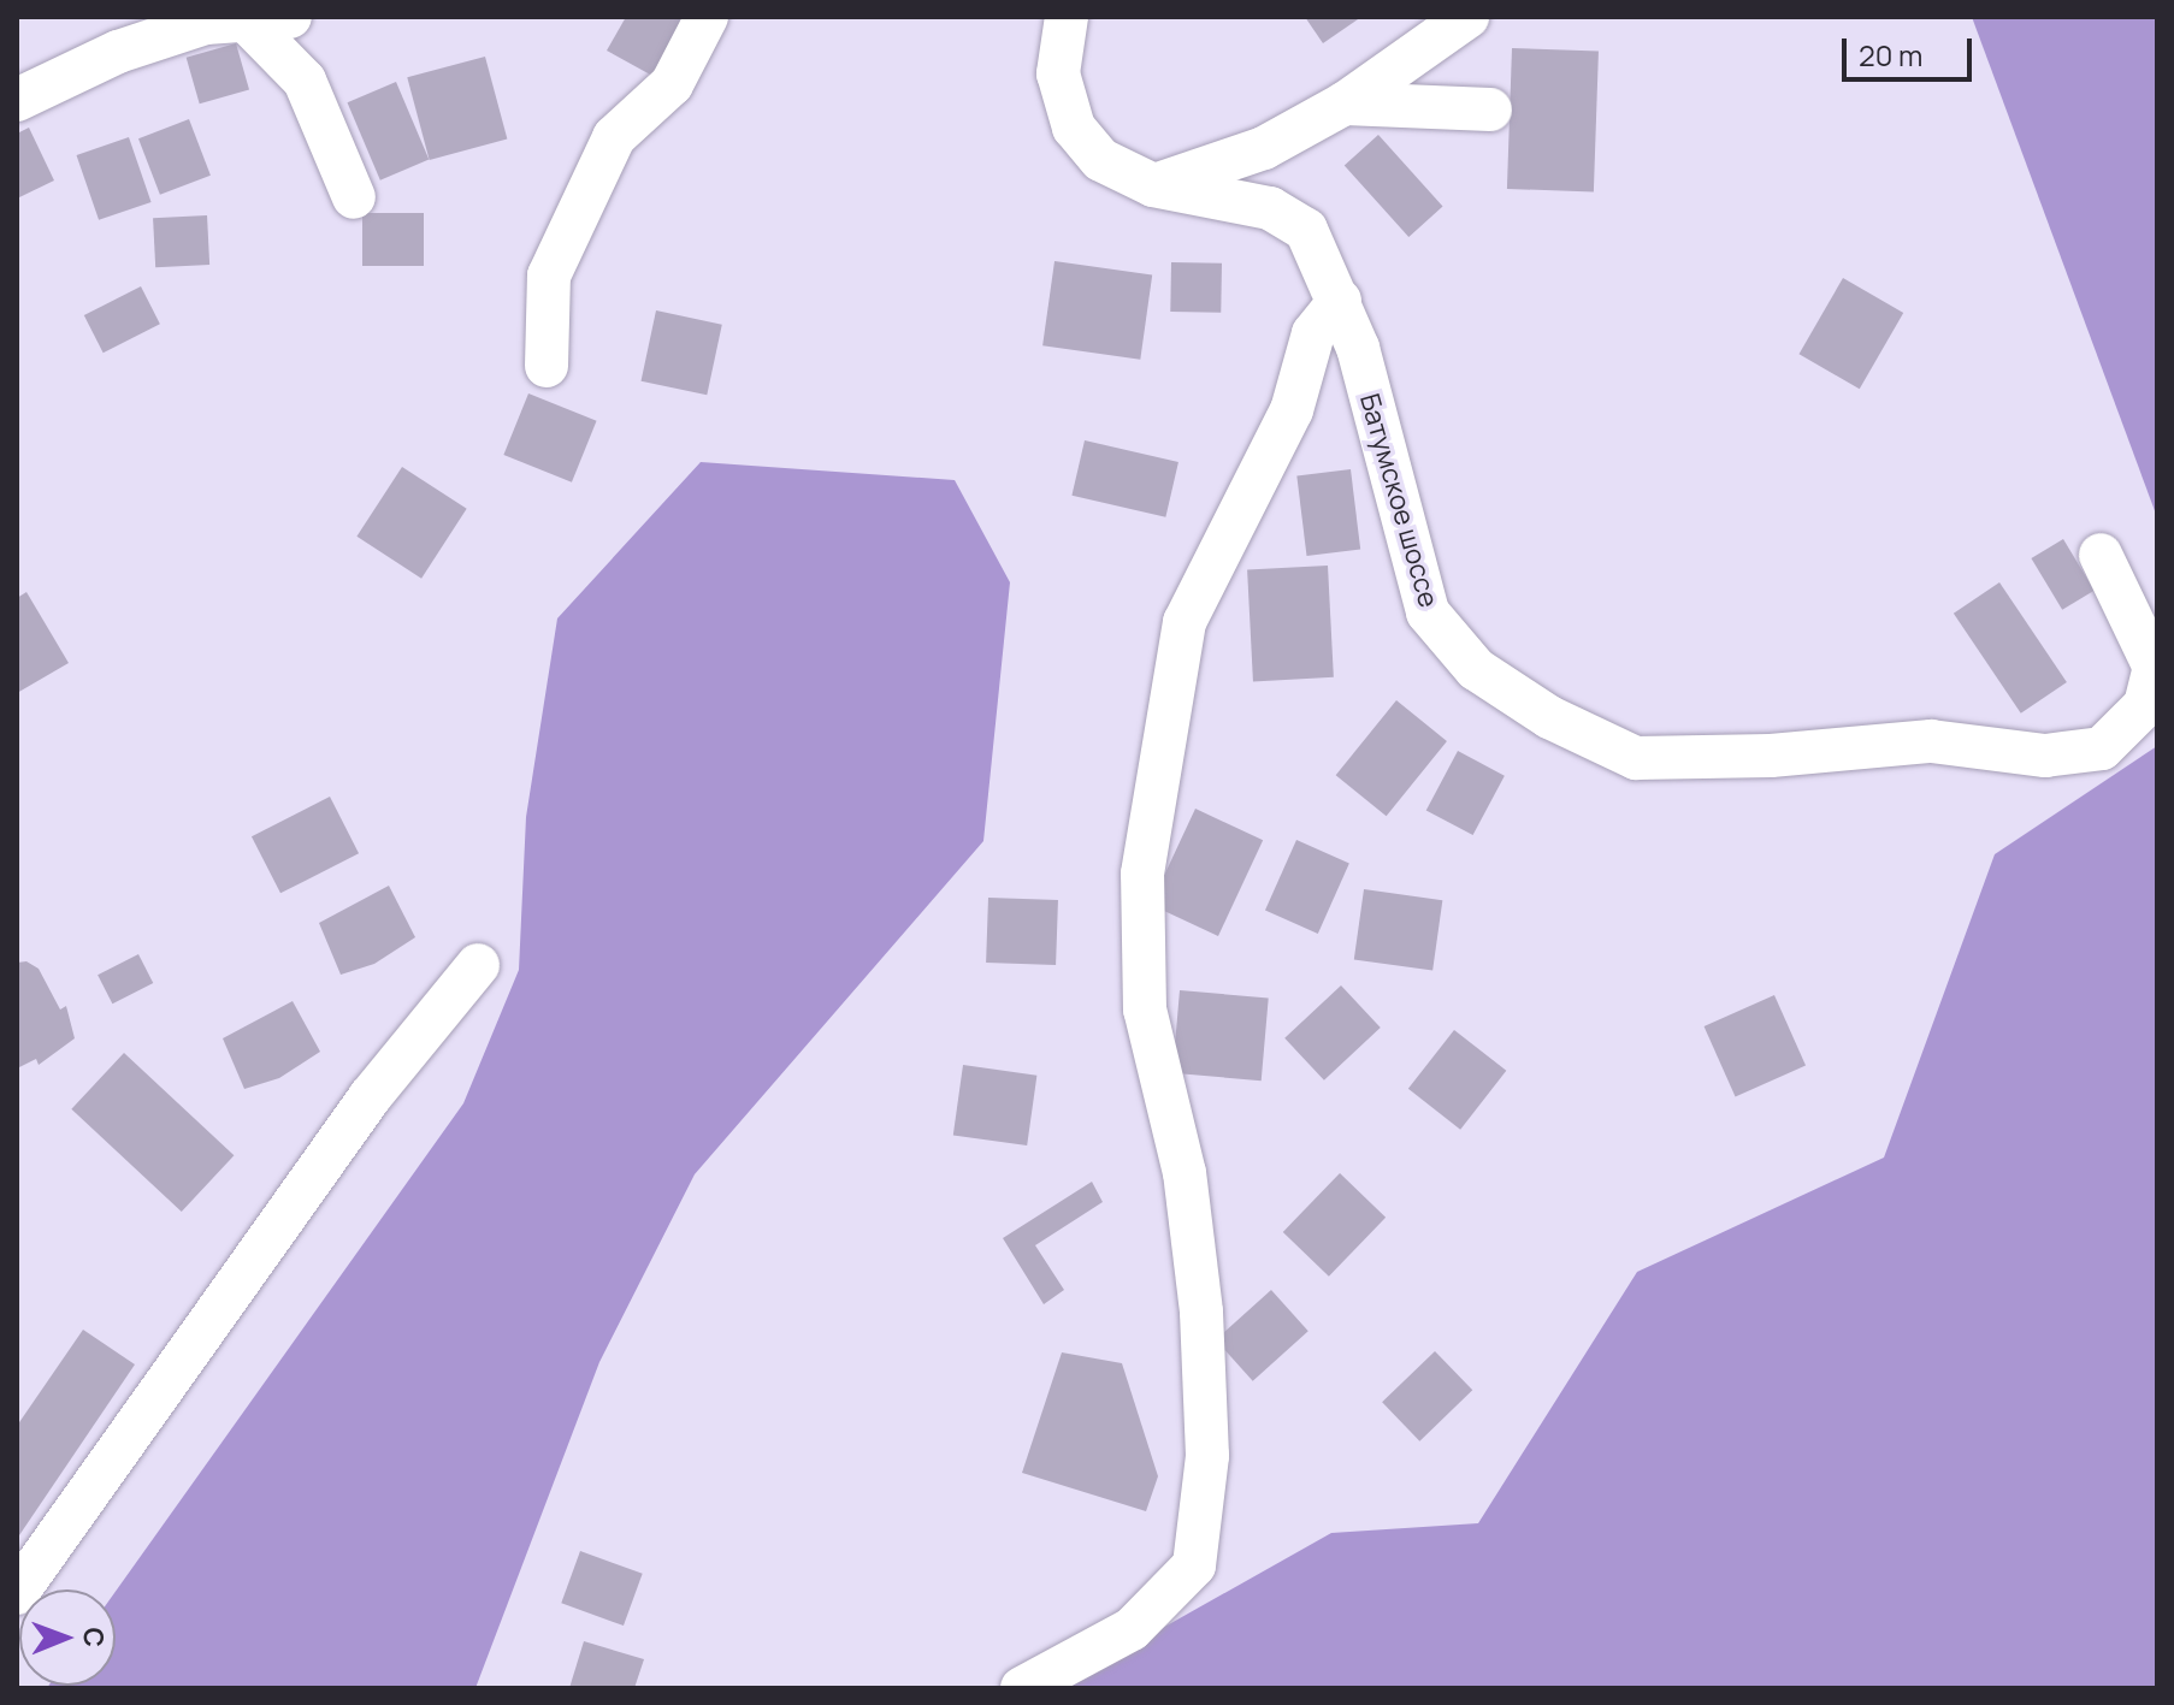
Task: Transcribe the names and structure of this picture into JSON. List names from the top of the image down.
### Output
{
  "streets": {
    "street": ["Батумское шоссе"]
  },
  "scale_bar": "20 m",
  "north": "right"
}
